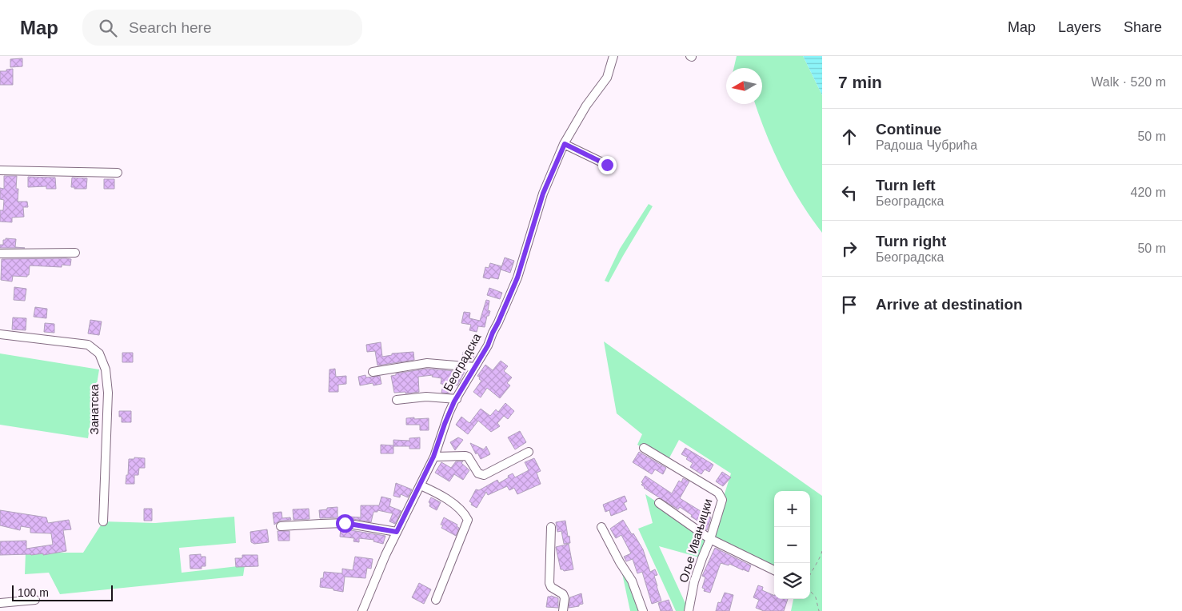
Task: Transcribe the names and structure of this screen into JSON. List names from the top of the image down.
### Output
{
  "streets": {
    "street": ["Београдска", "Занатска", "Оље Ивањицки"]
  },
  "scale_bar": "100 m",
  "north": "left",
  "page": {
    "header": "Map",
    "search": "Search here",
    "nav": ["Map", "Layers", "Share"],
    "heading": ["7 min", "Walk · 520 m"],
    "list": [
      ["Continue", "Радоша Чубрића", "50 m"],
      ["Turn left", "Београдска", "420 m"],
      ["Turn right", "Београдска", "50 m"],
      "Arrive at destination"
    ],
    "map_buttons": ["+", "−"],
    "scale": "100 m"
  }
}
